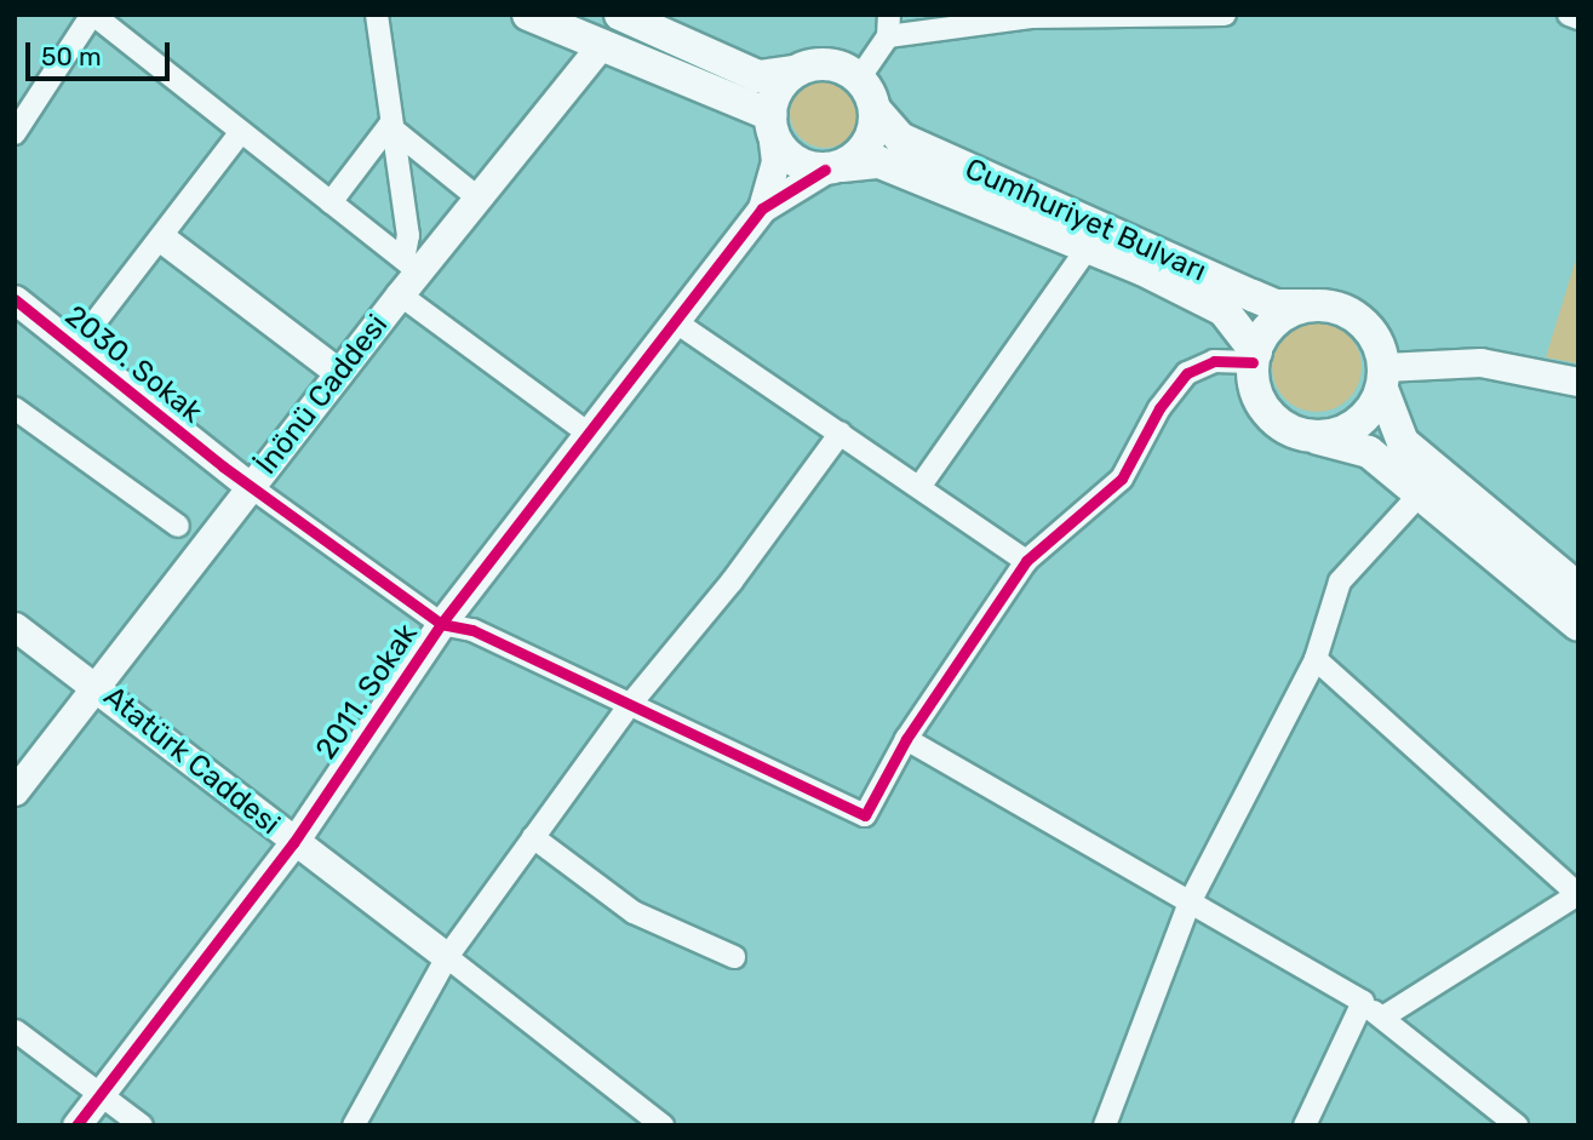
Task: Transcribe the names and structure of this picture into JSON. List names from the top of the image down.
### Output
{
  "streets": {
    "main road": ["Cumhuriyet Bulvarı"],
    "street": [
      "2030. Sokak",
      "İnönü Caddesi",
      "2011. Sokak",
      "Atatürk Caddesi"
    ]
  },
  "crossings": [
    ["2030. Sokak", "İnönü Caddesi"],
    ["İnönü Caddesi", "Atatürk Caddesi"],
    ["2011. Sokak", "Atatürk Caddesi"]
  ],
  "scale_bar": "50 m"
}
